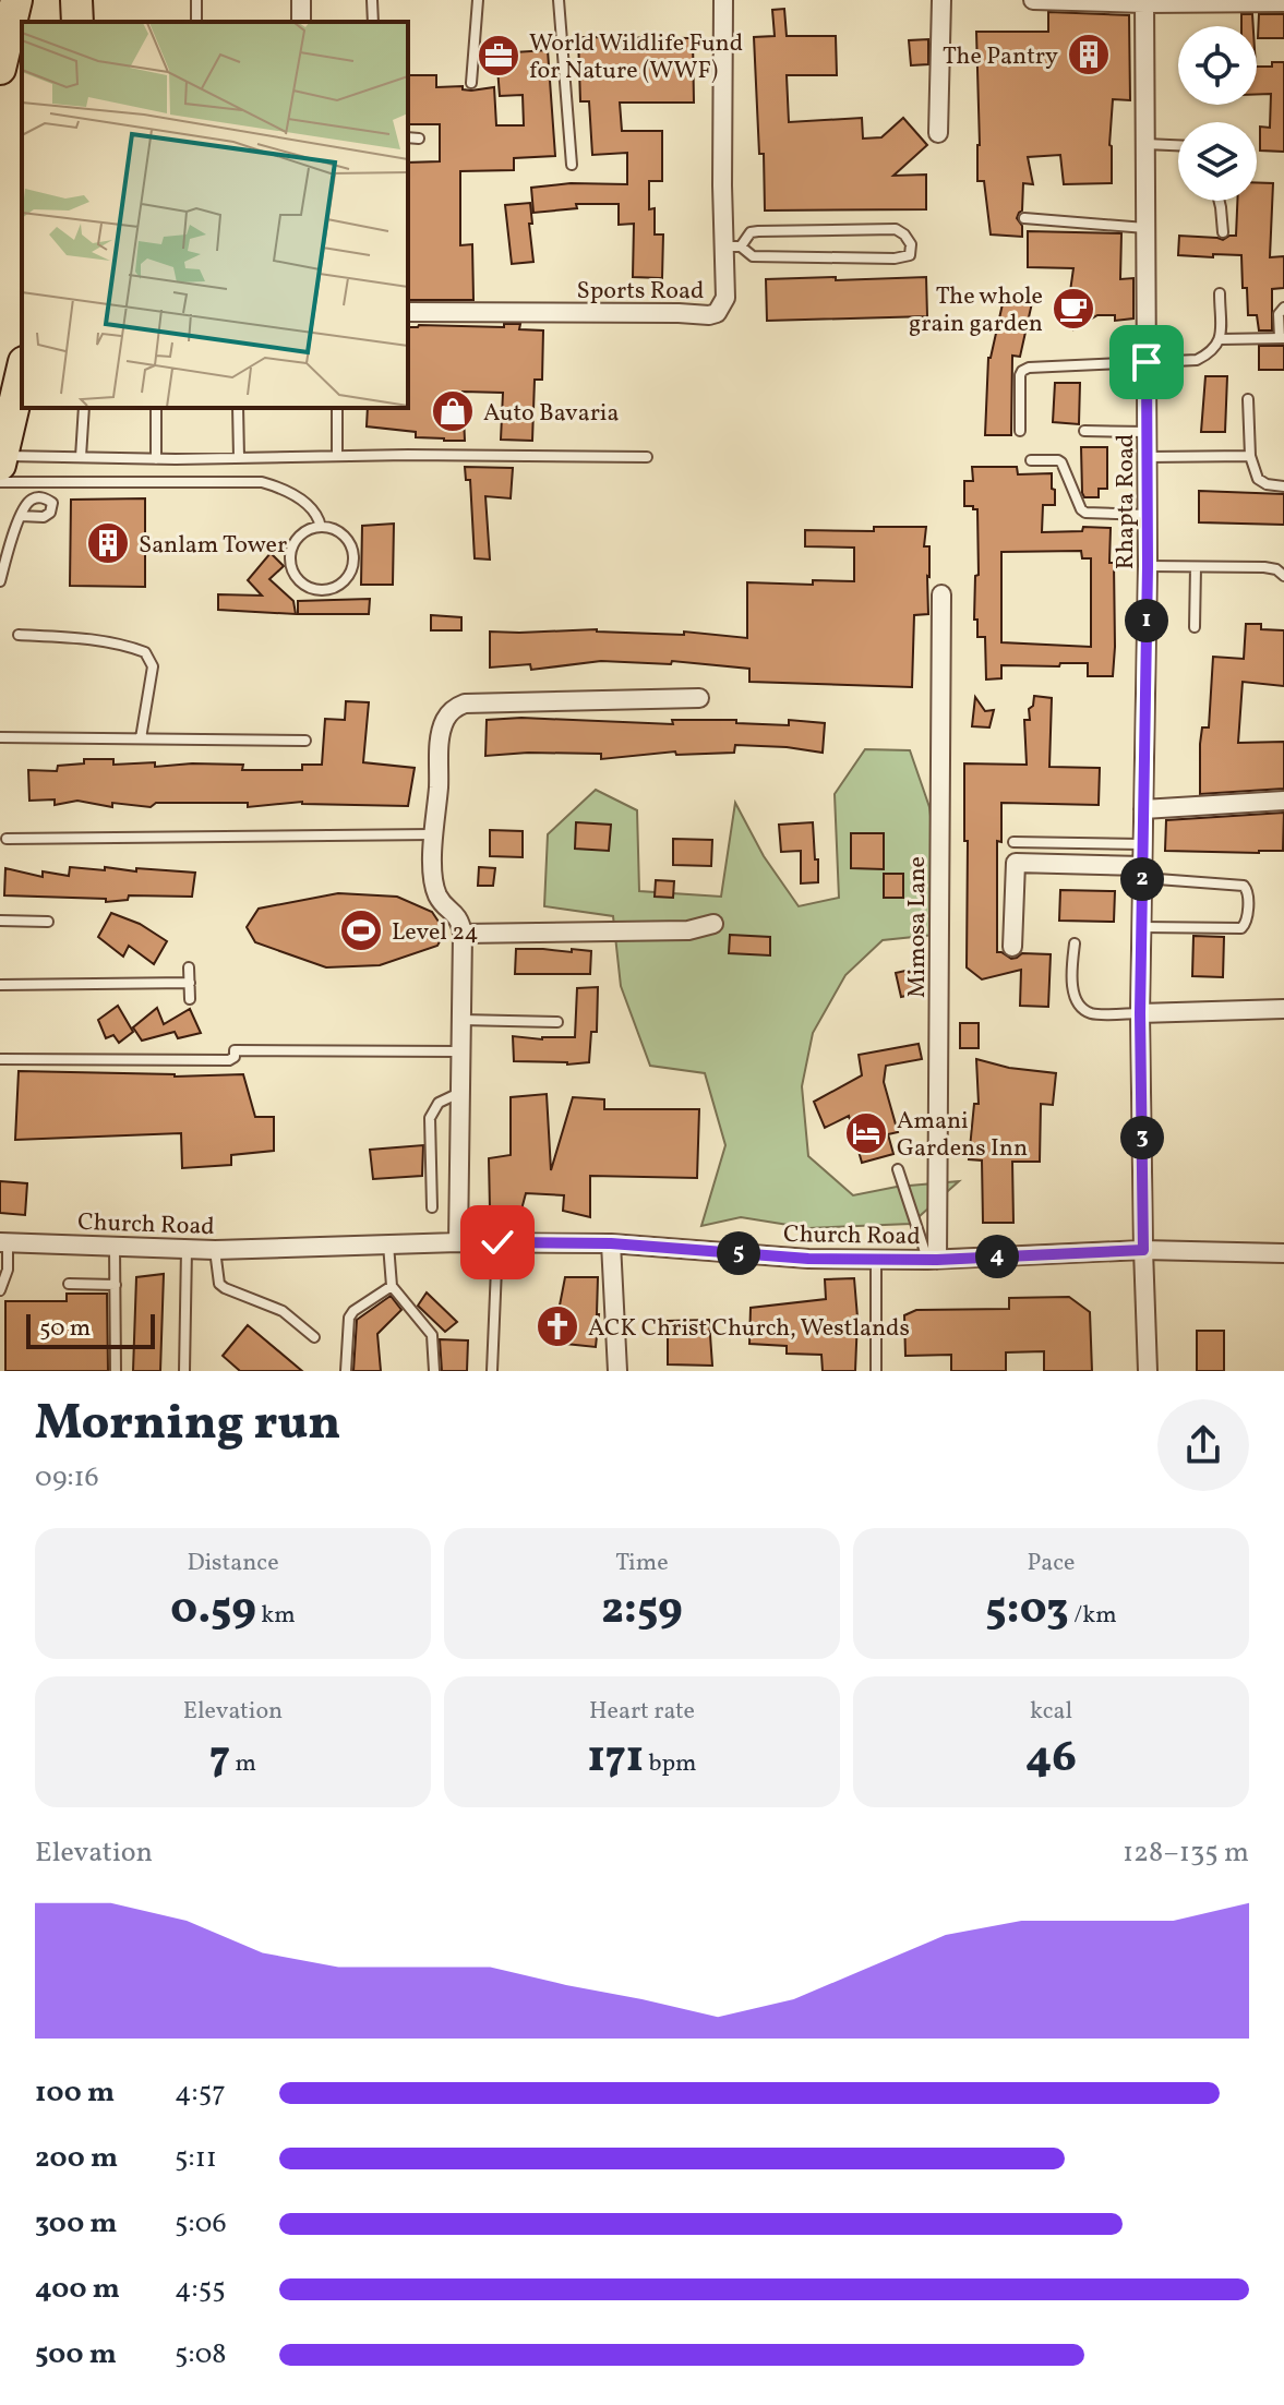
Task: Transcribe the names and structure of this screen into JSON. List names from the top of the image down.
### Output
{
  "streets": {
    "street": [
      "Sports Road",
      "Rhapta Road",
      "Mimosa Lane",
      "Church Road"
    ]
  },
  "crossings": [
    ["Rhapta Road", "Church Road"],
    ["Mimosa Lane", "Church Road"]
  ],
  "places": {
    "building": ["The Pantry", "Sanlam Tower"],
    "office": ["World Wildlife Fund for Nature (WWF)"],
    "cafe": ["The whole grain garden"],
    "shop": ["Auto Bavaria"],
    "sports": ["Level 24"],
    "hotel": ["Amani Gardens Inn"],
    "church": ["ACK Christ Church, Westlands"]
  },
  "scale_bar": "50 m",
  "page": {
    "pins": [
      "1",
      "2",
      "3",
      "5",
      "4"
    ],
    "scale": "50 m",
    "heading": ["Morning run", "09:16"],
    "stats": [
      ["Distance", "0.59 km"],
      ["Time", "2:59"],
      ["Pace", "5:03 /km"],
      ["Elevation", "7 m"],
      ["Heart rate", "171 bpm"],
      ["kcal", "46"]
    ],
    "chart": ["Elevation", "128–135 m"],
    "list": [
      {
        "name": "100 m",
        "note": "4:57"
      },
      {
        "name": "200 m",
        "note": "5:11"
      },
      {
        "name": "300 m",
        "note": "5:06"
      },
      {
        "name": "400 m",
        "note": "4:55"
      },
      {
        "name": "500 m",
        "note": "5:08"
      }
    ]
  }
}
